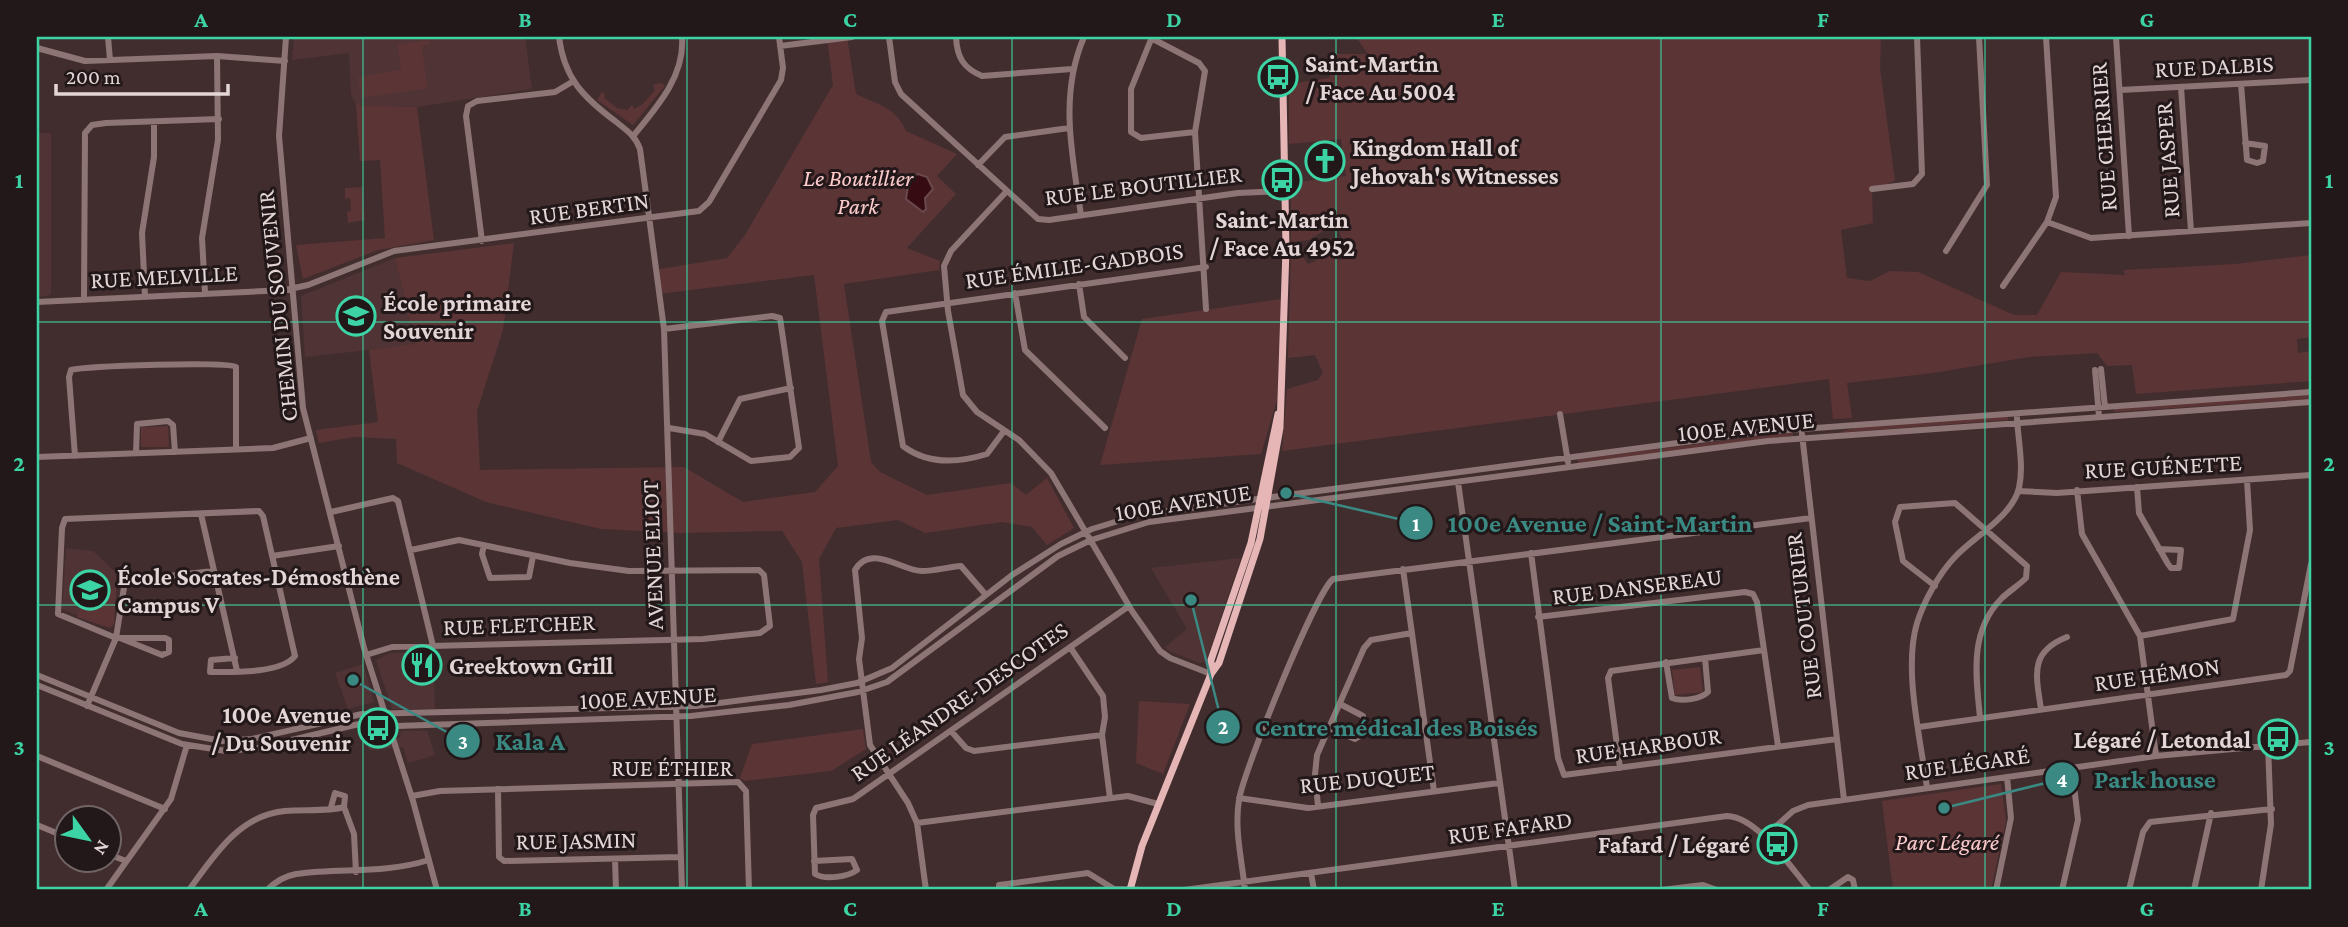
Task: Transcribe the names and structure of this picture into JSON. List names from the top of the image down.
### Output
{
  "streets": {
    "street": [
      "RUE DALBIS",
      "RUE CHERRIER",
      "RUE JASPER",
      "RUE LE BOUTILLIER",
      "RUE BERTIN",
      "RUE ÉMILIE-GADBOIS",
      "RUE MELVILLE",
      "CHEMIN DU SOUVENIR",
      "100E AVENUE",
      "RUE GUÉNETTE",
      "AVENUE ELIOT",
      "RUE DANSEREAU",
      "RUE COUTURIER",
      "RUE FLETCHER",
      "RUE HÉMON",
      "RUE LÉANDRE-DESCOTES",
      "RUE HARBOUR",
      "RUE LÉGARÉ",
      "RUE ÉTHIER",
      "RUE DUQUET",
      "RUE FAFARD",
      "RUE JASMIN"
    ]
  },
  "crossings": [
    ["RUE DALBIS", "RUE CHERRIER"],
    ["RUE DALBIS", "RUE JASPER"],
    ["RUE BERTIN", "RUE MELVILLE"],
    ["RUE BERTIN", "CHEMIN DU SOUVENIR"],
    ["RUE BERTIN", "AVENUE ELIOT"],
    ["RUE MELVILLE", "CHEMIN DU SOUVENIR"],
    ["CHEMIN DU SOUVENIR", "100E AVENUE"],
    ["CHEMIN DU SOUVENIR", "RUE FLETCHER"],
    ["CHEMIN DU SOUVENIR", "RUE ÉTHIER"],
    ["100E AVENUE", "AVENUE ELIOT"],
    ["100E AVENUE", "RUE COUTURIER"],
    ["AVENUE ELIOT", "RUE FLETCHER"],
    ["AVENUE ELIOT", "RUE ÉTHIER"],
    ["AVENUE ELIOT", "RUE JASMIN"],
    ["RUE DANSEREAU", "RUE HARBOUR"],
    ["RUE COUTURIER", "RUE HARBOUR"],
    ["RUE COUTURIER", "RUE LÉGARÉ"],
    ["RUE LÉGARÉ", "RUE FAFARD"],
    ["RUE ÉTHIER", "RUE JASMIN"]
  ],
  "parks": ["Le Boutillier Park", "Parc Légaré"],
  "places": {
    "bus stop": [
      "Saint-Martin / Face Au 5004",
      "Saint-Martin / Face Au 4952",
      "100e Avenue / Du Souvenir",
      "Légaré / Letondal",
      "Fafard / Légaré"
    ],
    "church": ["Kingdom Hall of Jehovah's Witnesses"],
    "school or university": ["École primaire Souvenir", "École Socrates-Démosthène Campus V"],
    "other": [
      "100e Avenue / Saint-Martin",
      "Centre médical des Boisés",
      "Kala A",
      "Park house"
    ],
    "restaurant": ["Greektown Grill"]
  },
  "scale_bar": "200 m",
  "north": "bottom right",
  "grid": {
    "columns": [
      "A",
      "B",
      "C",
      "D",
      "E",
      "F",
      "G"
    ],
    "rows": ["1", "2", "3"]
  }
}
